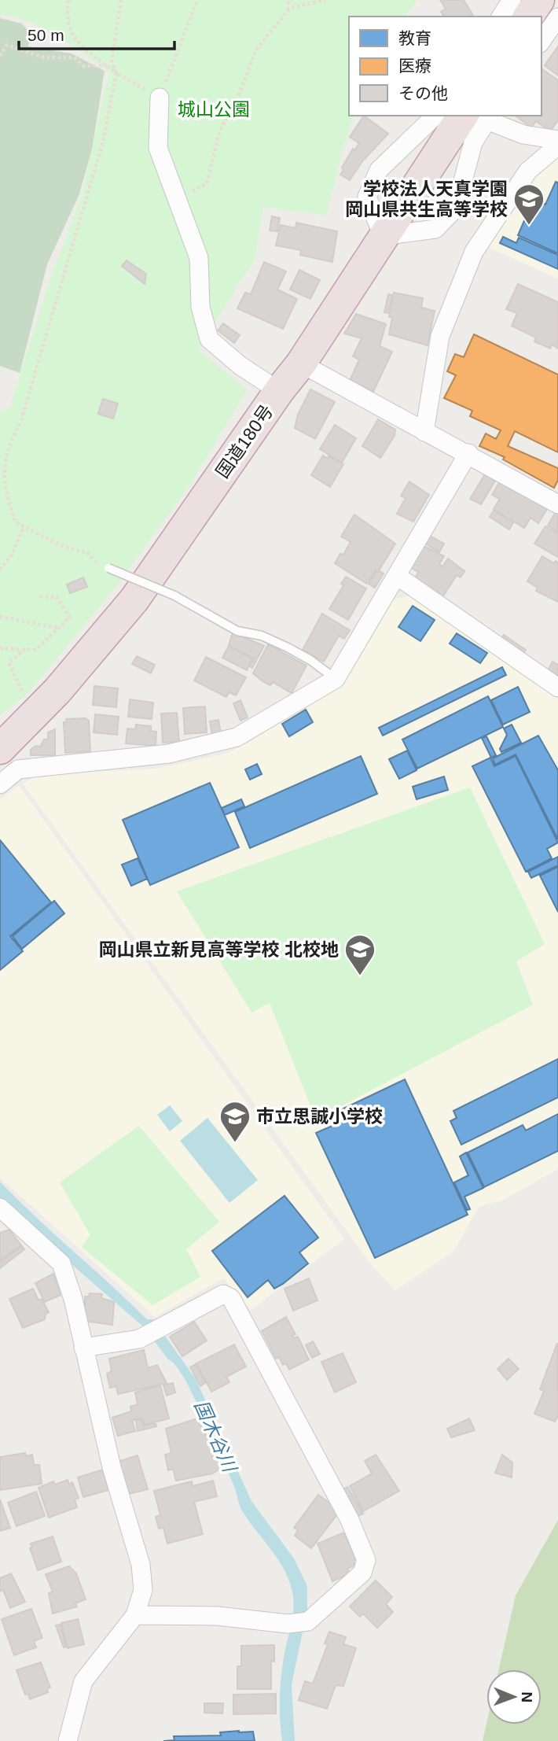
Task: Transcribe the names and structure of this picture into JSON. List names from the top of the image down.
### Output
{
  "streets": {
    "highway": ["国道180号"]
  },
  "water": ["国木谷川"],
  "parks": ["城山公園"],
  "places": {
    "school or university": ["学校法人天真学園 岡山県共生高等学校", "岡山県立新見高等学校 北校地", "市立思誠小学校"]
  },
  "legend": ["教育", "医療", "その他"],
  "scale_bar": "50 m",
  "north": "right"
}
